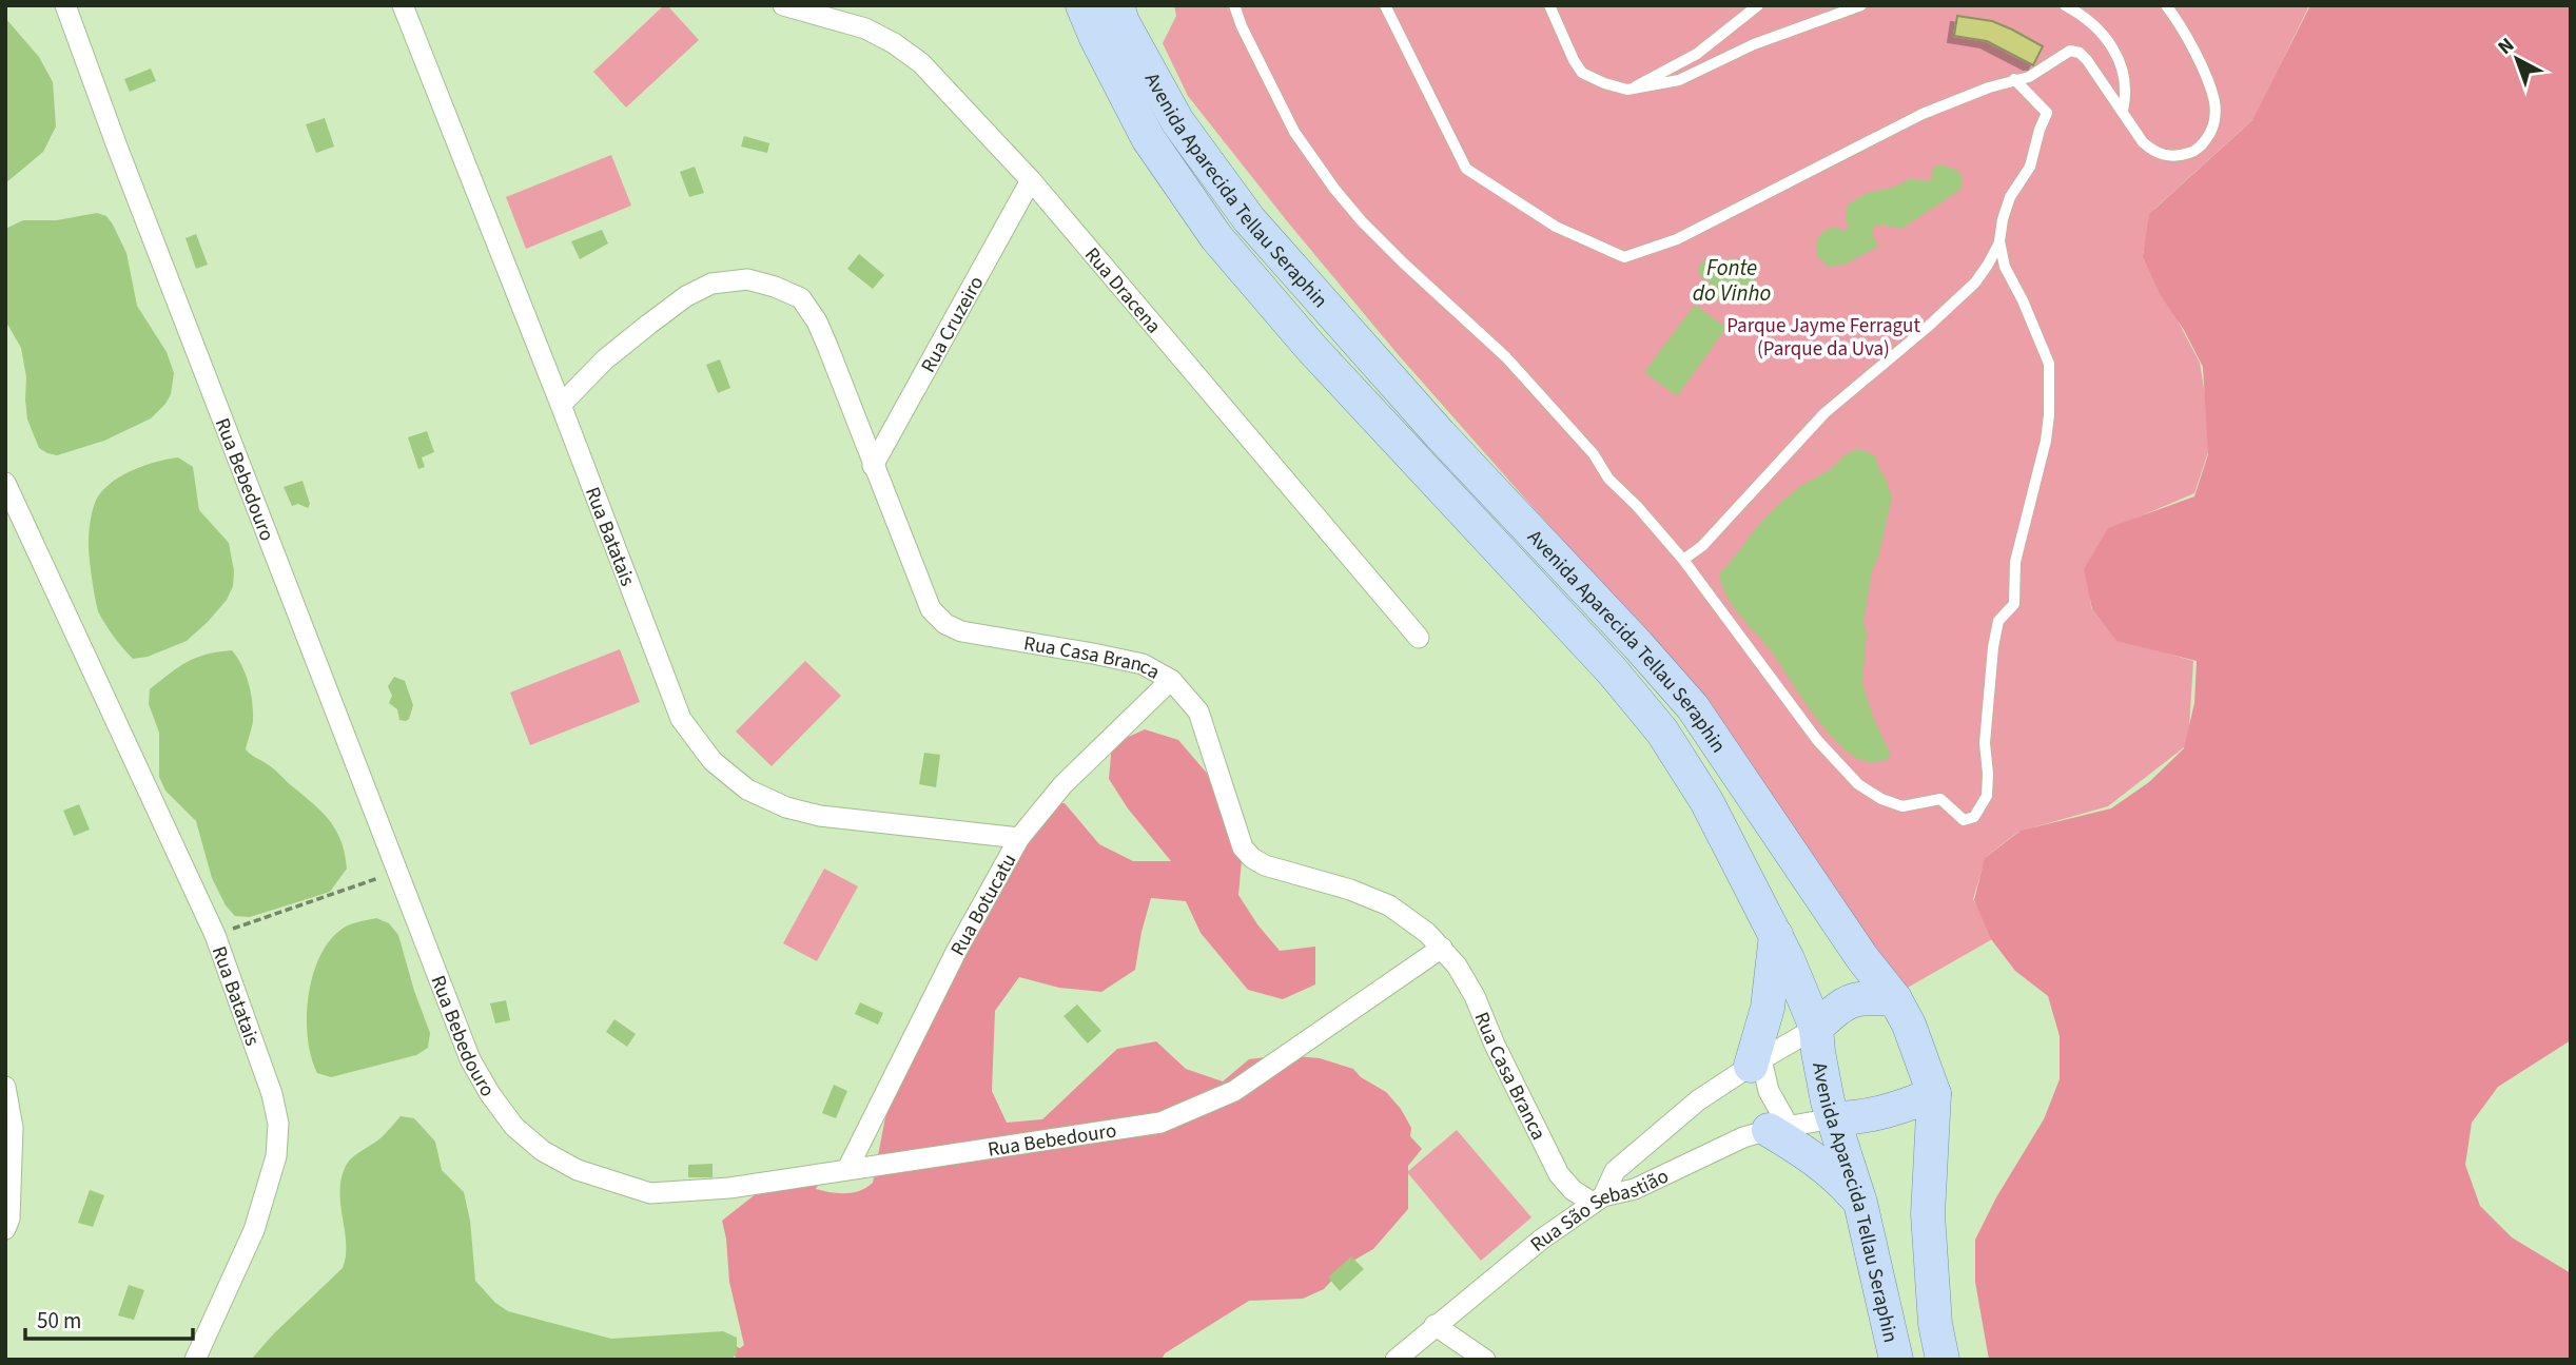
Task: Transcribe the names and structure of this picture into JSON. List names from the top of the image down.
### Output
{
  "streets": {
    "main road": ["Avenida Aparecida Tellau Seraphin"],
    "street": [
      "Rua Dracena",
      "Rua Cruzeiro",
      "Rua Bebedouro",
      "Rua Batatais",
      "Rua Casa Branca",
      "Rua Botucatu",
      "Rua São Sebastião"
    ]
  },
  "crossings": [
    ["Avenida Aparecida Tellau Seraphin", "Rua São Sebastião"],
    ["Rua Dracena", "Rua Cruzeiro"],
    ["Rua Cruzeiro", "Rua Casa Branca"],
    ["Rua Bebedouro", "Rua Casa Branca"],
    ["Rua Bebedouro", "Rua Botucatu"],
    ["Rua Batatais", "Rua Casa Branca"],
    ["Rua Batatais", "Rua Botucatu"],
    ["Rua Casa Branca", "Rua Botucatu"],
    ["Rua Casa Branca", "Rua São Sebastião"]
  ],
  "water": ["Fonte do Vinho"],
  "parks": ["Parque Jayme Ferragut (Parque da Uva)"],
  "scale_bar": "50 m",
  "north": "top left"
}
